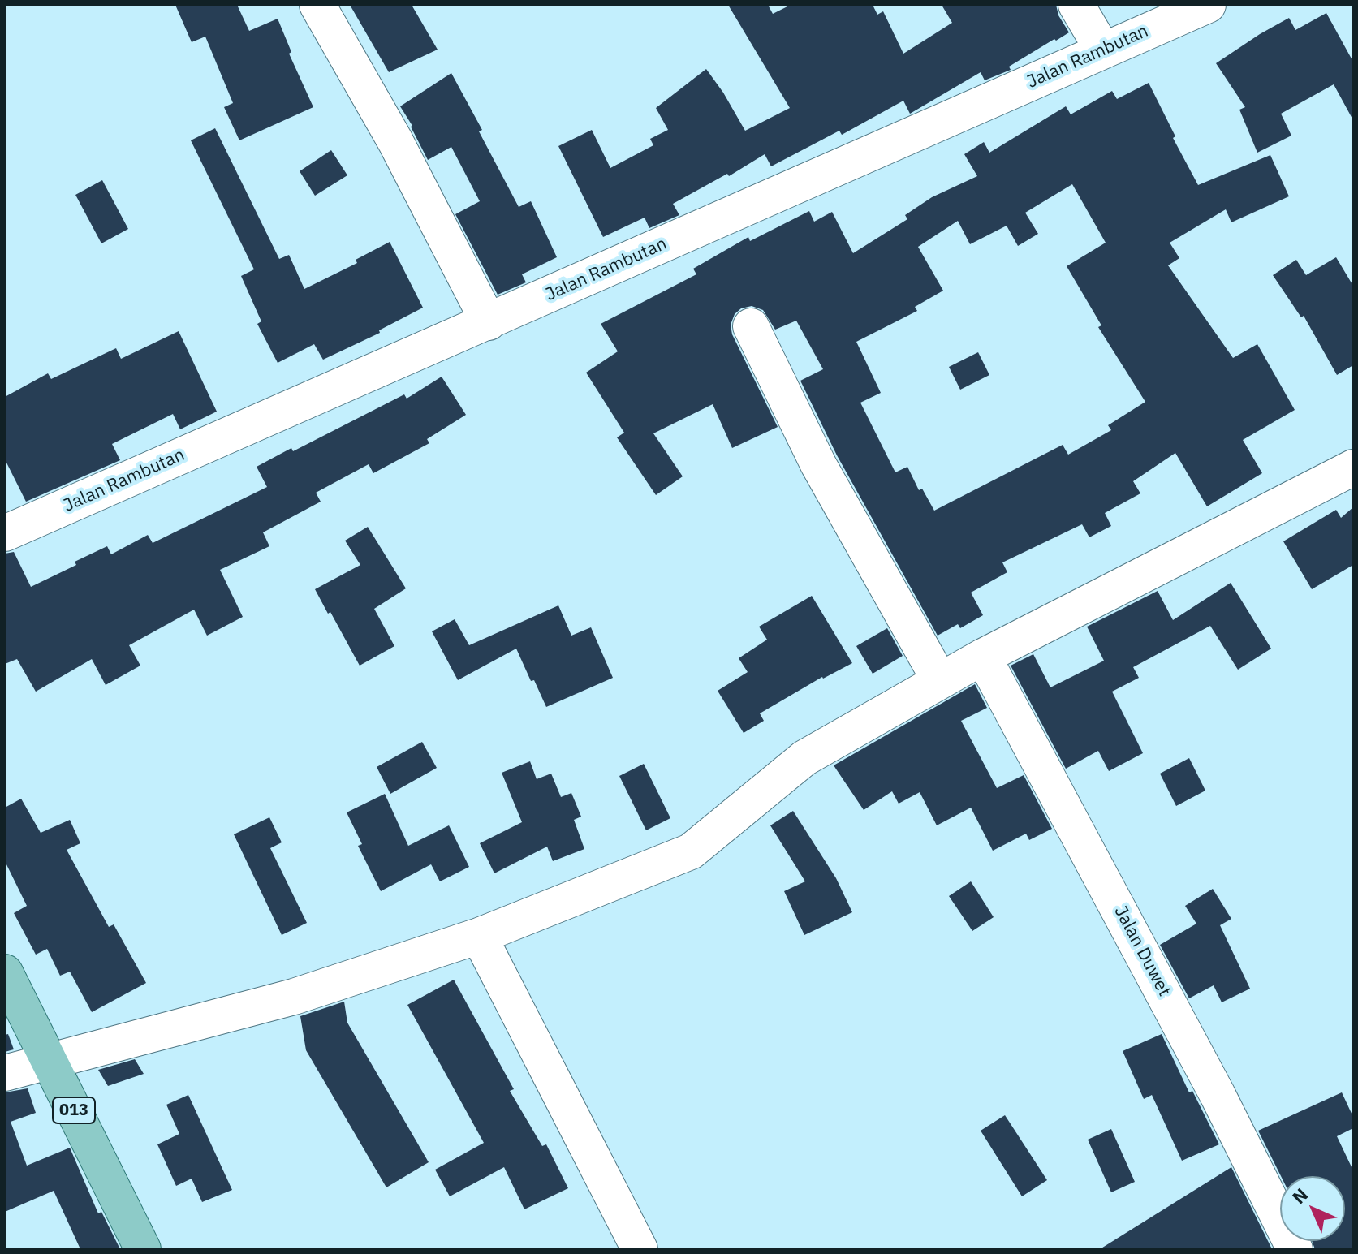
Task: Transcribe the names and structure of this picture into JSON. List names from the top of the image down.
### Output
{
  "streets": {
    "main road": ["013"],
    "street": ["Jalan Rambutan", "Jalan Duwet"]
  },
  "north": "top left"
}
